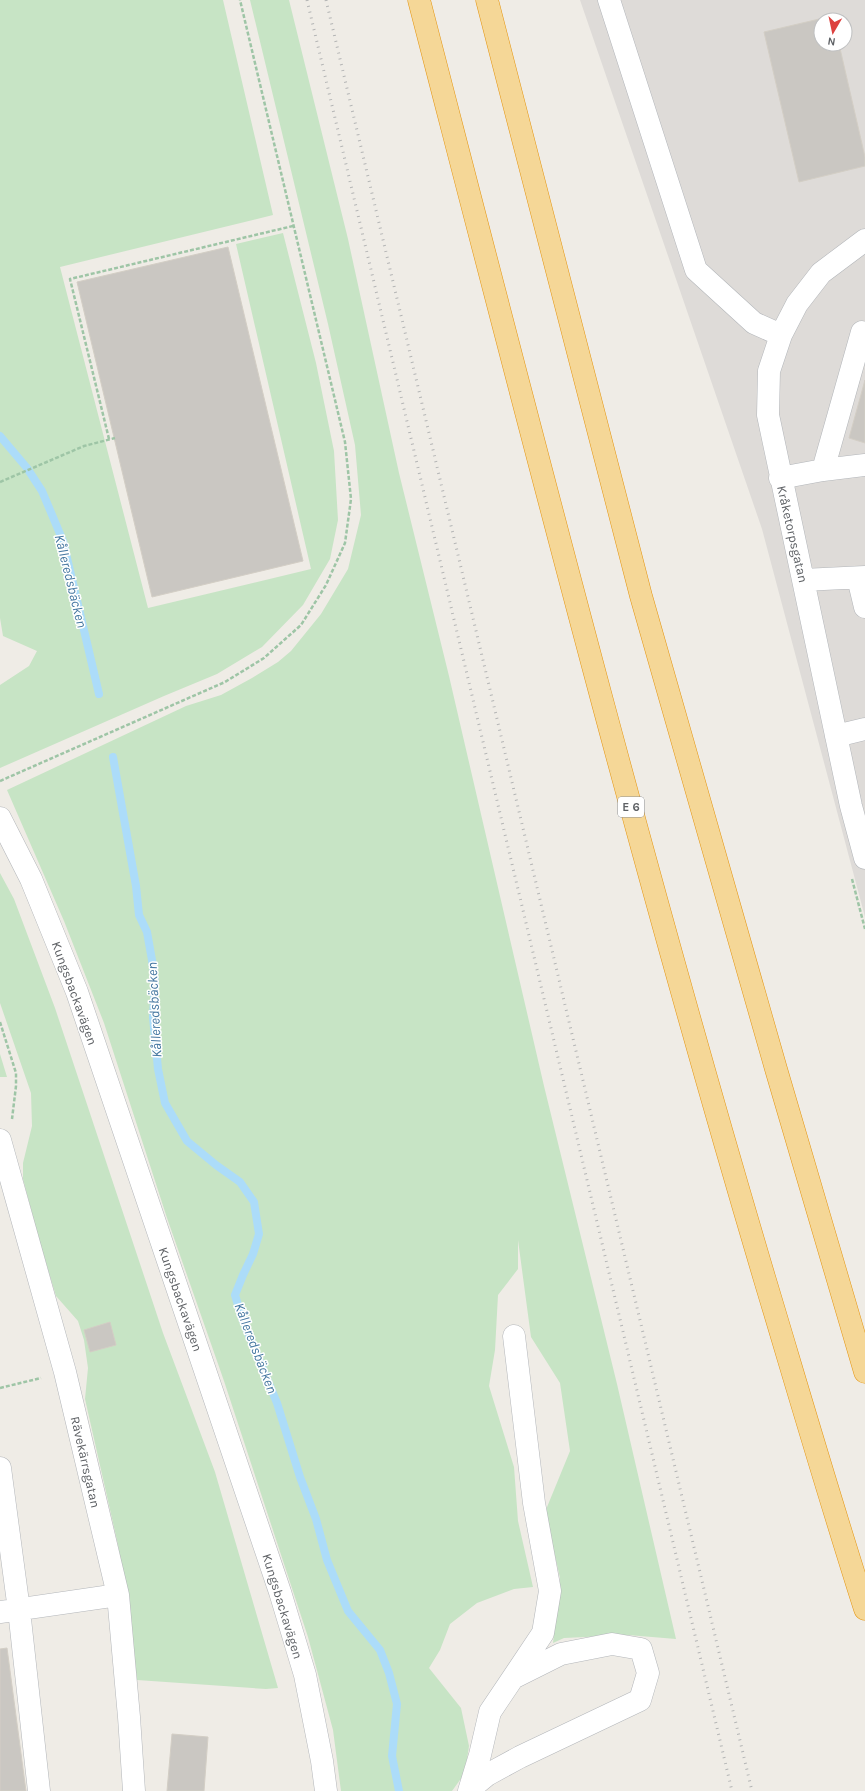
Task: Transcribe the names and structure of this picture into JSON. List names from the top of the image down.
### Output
{
  "streets": {
    "highway": ["E 6"],
    "street": ["Kråketorpsgatan", "Kungsbackavägen", "Rävekärrsgatan"]
  },
  "water": ["Kålleredsbäcken"],
  "north": "bottom"
}
